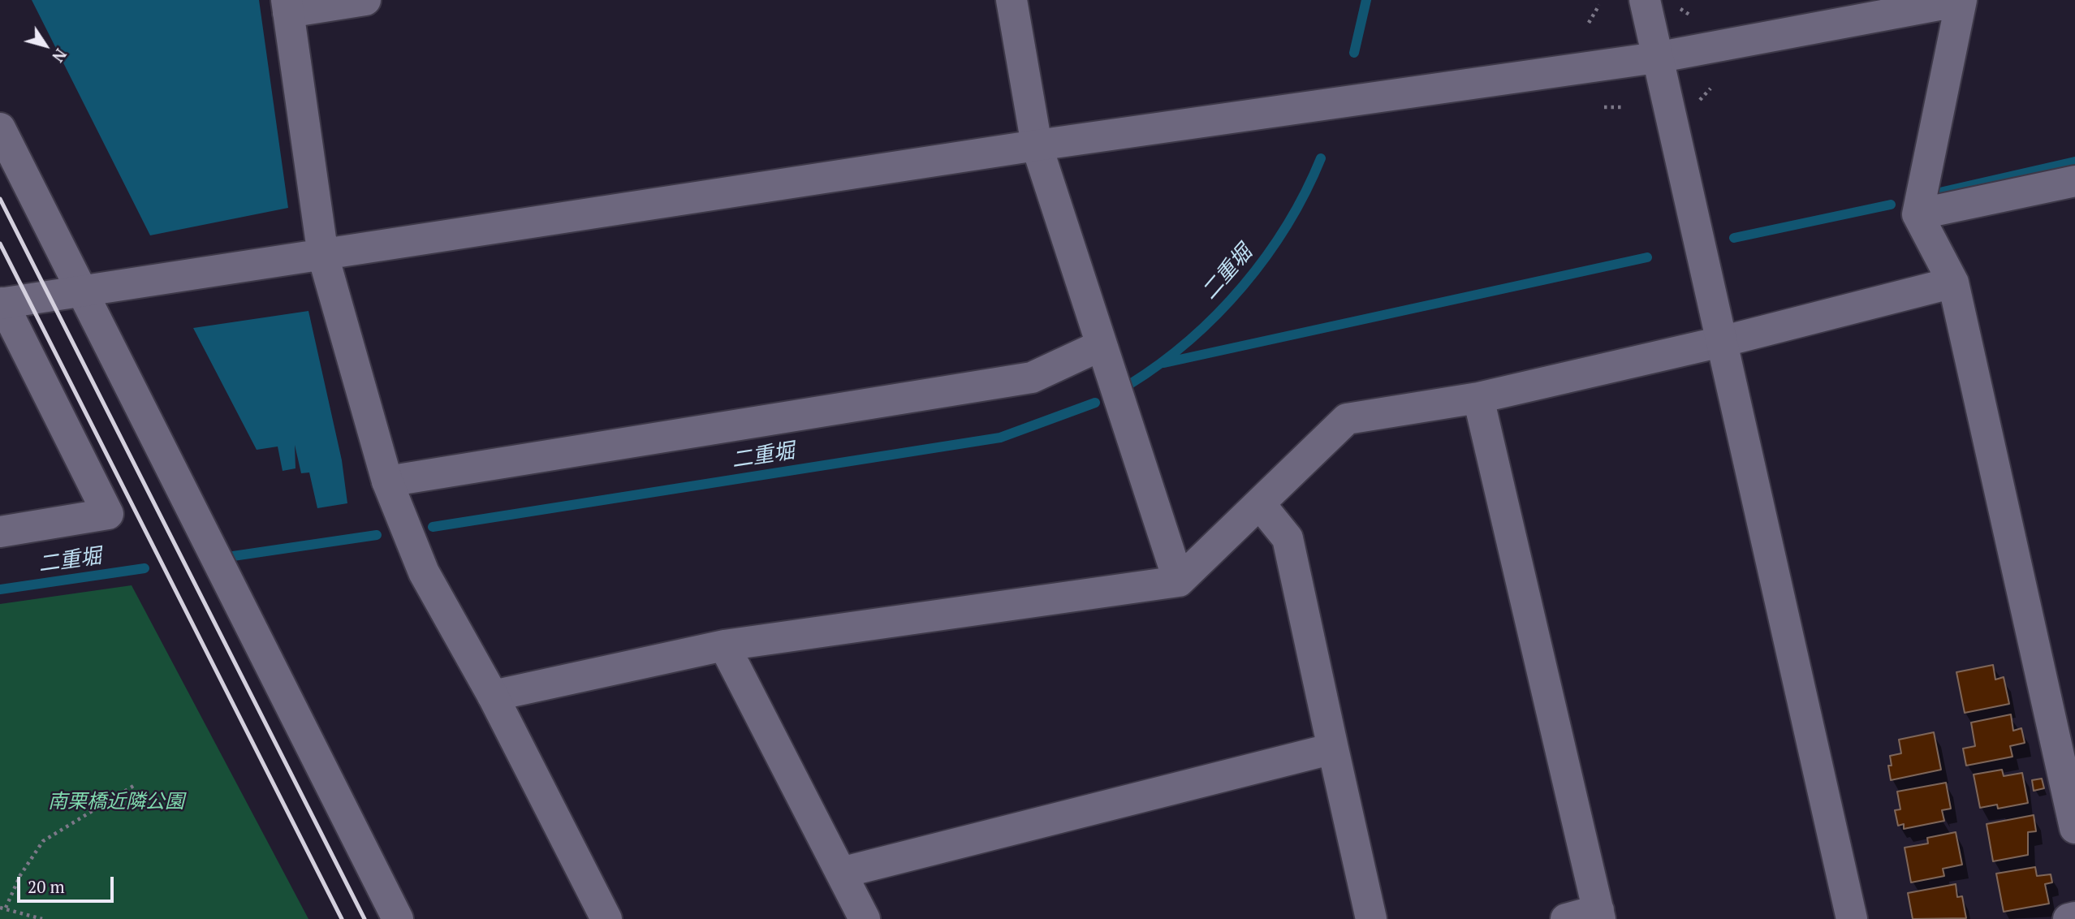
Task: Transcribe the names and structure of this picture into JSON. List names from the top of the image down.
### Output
{
  "water": ["二重堀"],
  "parks": ["南栗橋近隣公園"],
  "scale_bar": "20 m",
  "north": "bottom right"
}
